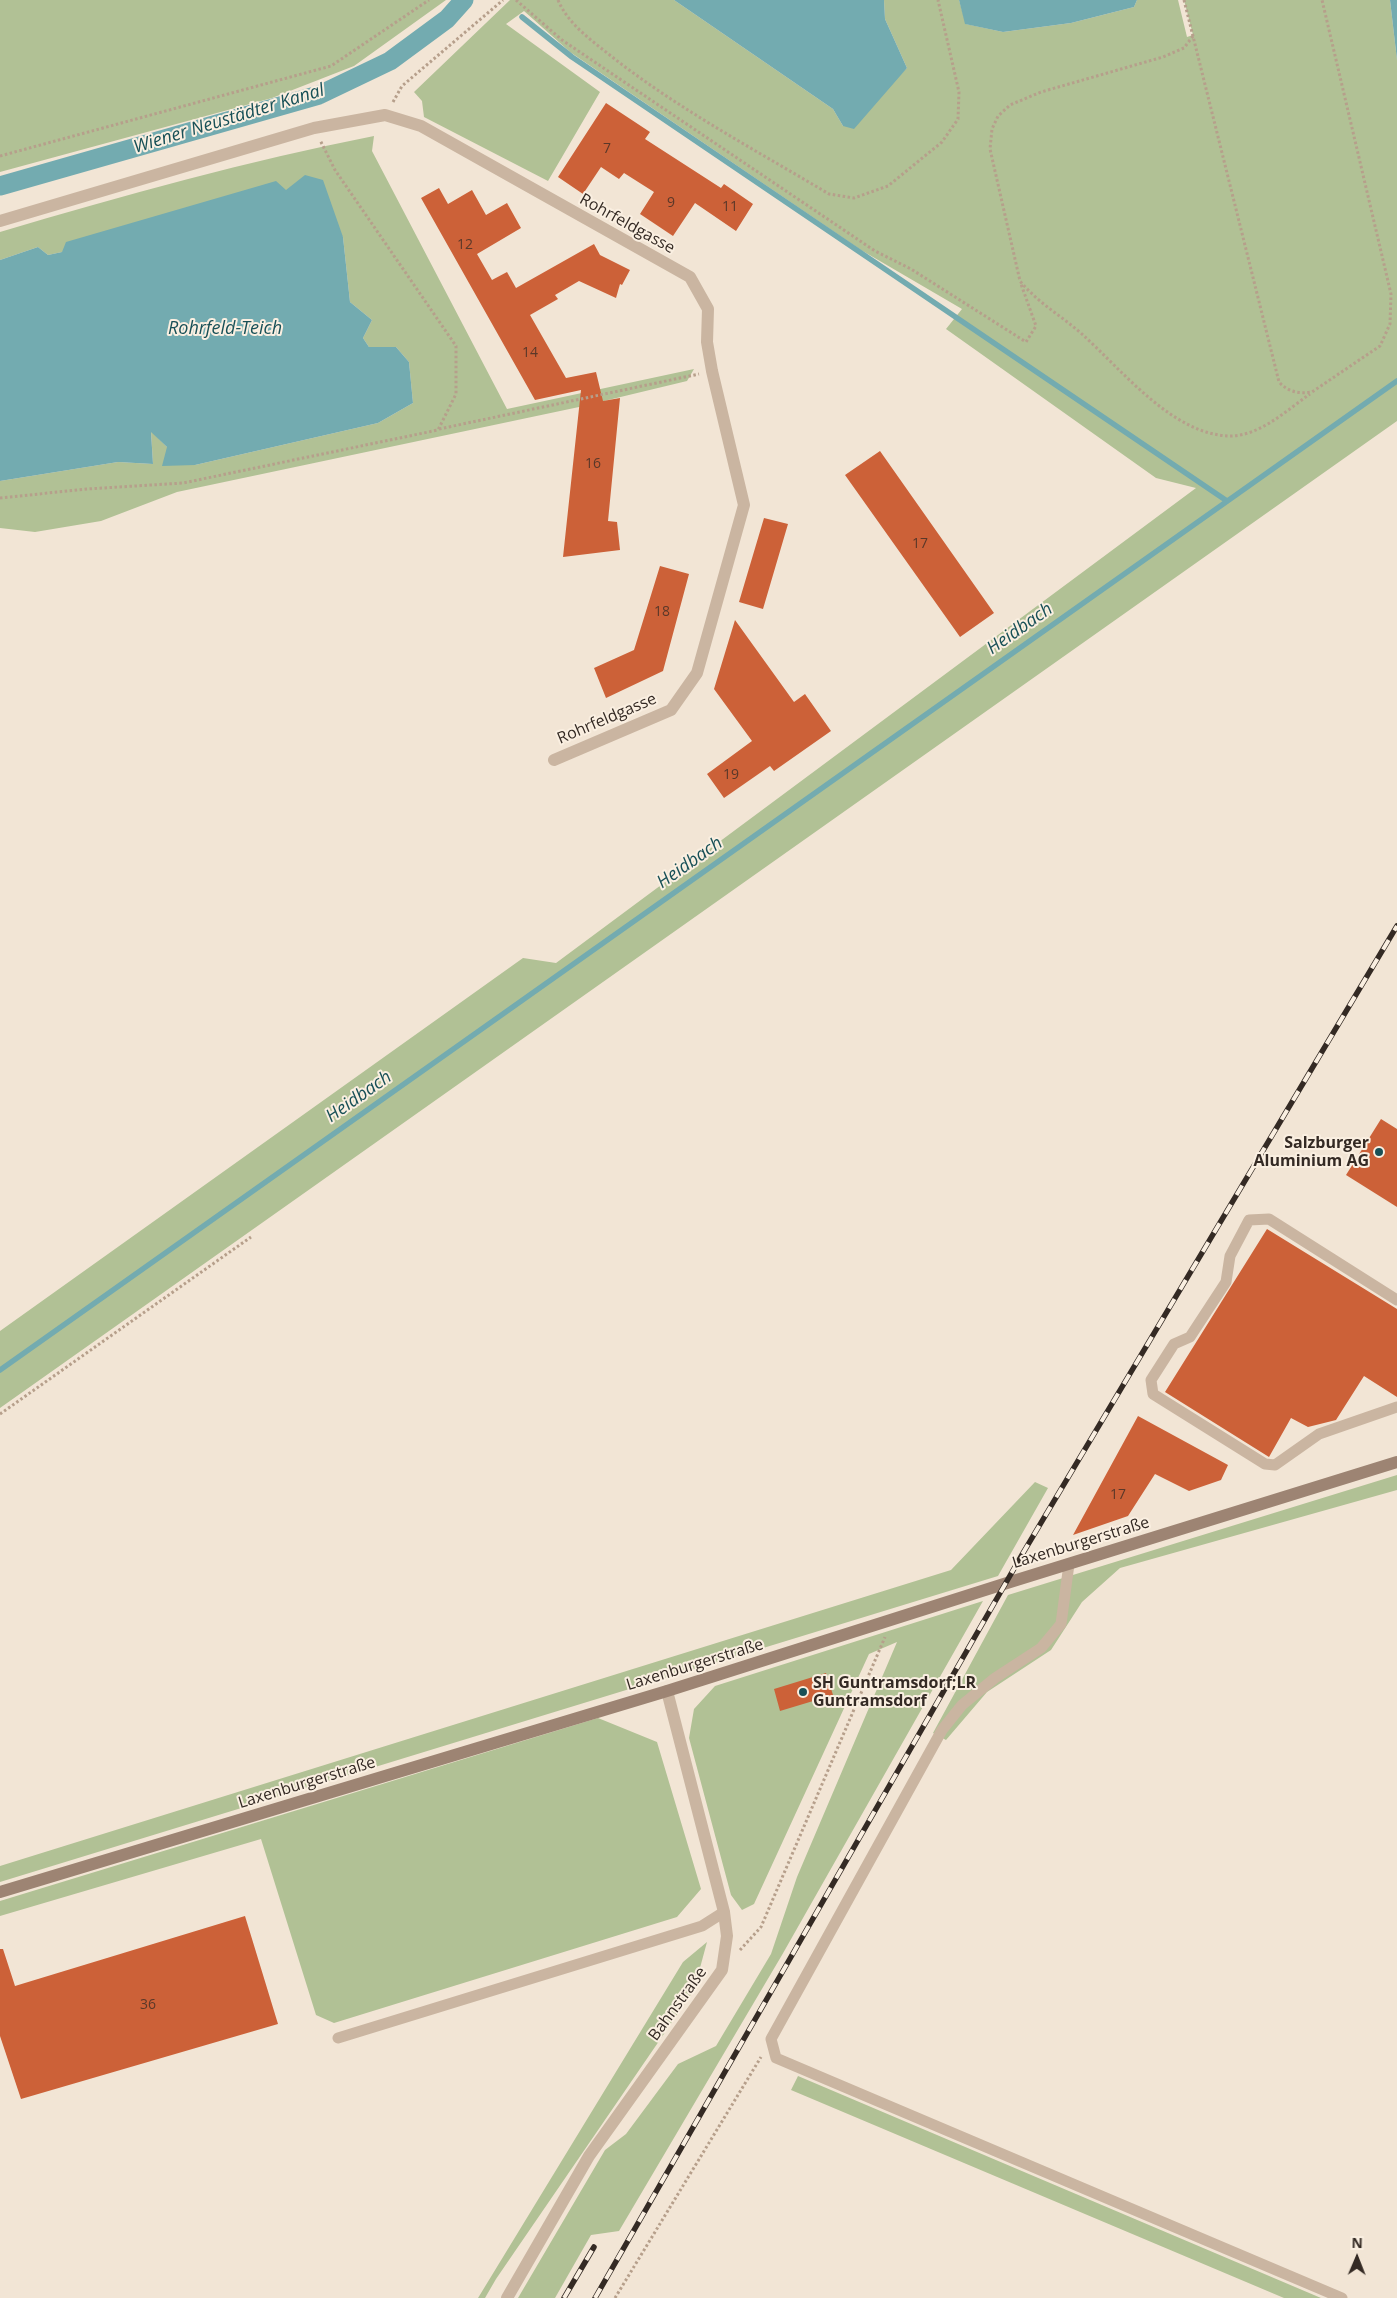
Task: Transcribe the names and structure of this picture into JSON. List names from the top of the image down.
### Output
{
  "streets": {
    "street": ["Rohrfeldgasse", "Laxenburgerstraße", "Bahnstraße"]
  },
  "crossings": [
    ["Laxenburgerstraße", "Bahnstraße"]
  ],
  "water": ["Wiener Neustädter Kanal", "Rohrfeld-Teich", "Heidbach"],
  "places": ["Salzburger Aluminium AG", "SH Guntramsdorf;LR Guntramsdorf"],
  "house_numbers": [
    "7",
    "9",
    "11",
    "12",
    "14",
    "16",
    "17",
    "18",
    "19",
    "17",
    "36"
  ],
  "north": "top"
}
